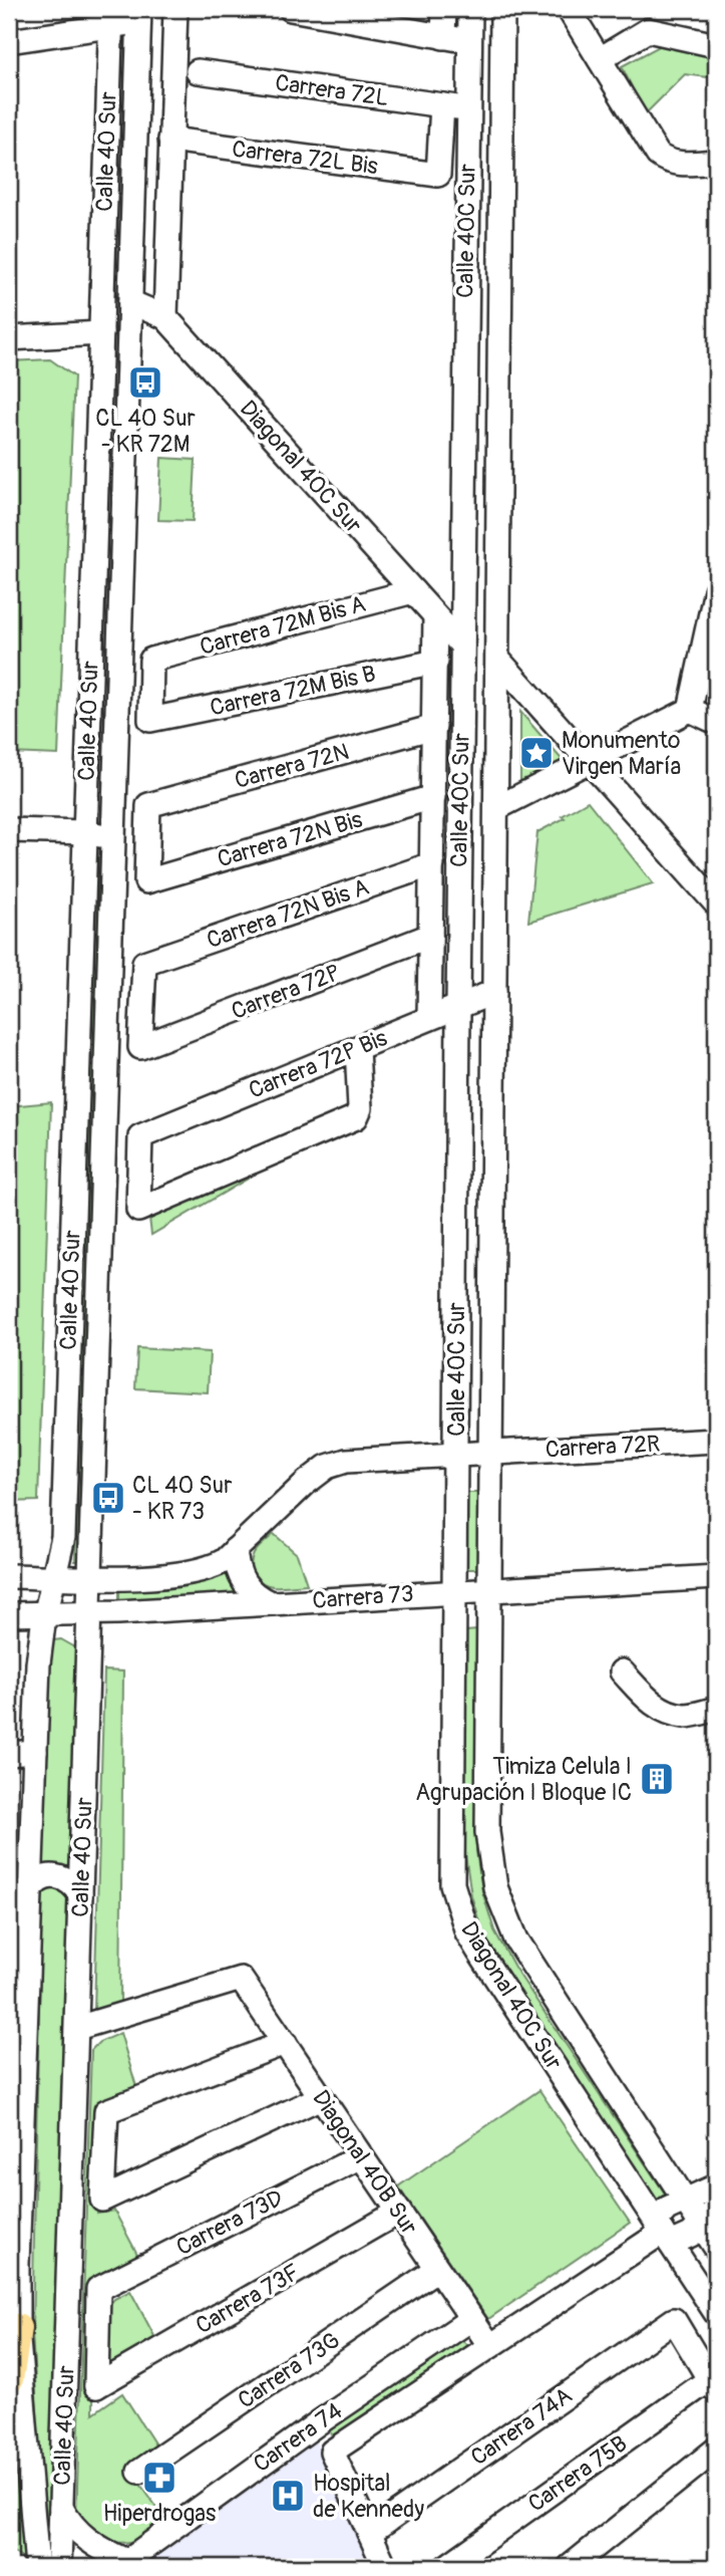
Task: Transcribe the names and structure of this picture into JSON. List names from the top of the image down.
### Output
{
  "streets": {
    "street": [
      "Carrera 72L",
      "Calle 40 Sur",
      "Carrera 72L Bis",
      "Calle 40C Sur",
      "Diagonal 40C Sur",
      "Carrera 72M Bis A",
      "Carrera 72M Bis B",
      "Carrera 72N",
      "Carrera 72N Bis",
      "Carrera 72N Bis A",
      "Carrera 72P",
      "Carrera 72P Bis",
      "Carrera 72R",
      "Carrera 73",
      "Diagonal 40B Sur",
      "Carrera 73D",
      "Carrera 73F",
      "Carrera 73G",
      "Carrera 74A",
      "Carrera 74",
      "Carrera 75B"
    ]
  },
  "crossings": [
    ["Carrera 72L", "Calle 40C Sur"],
    ["Calle 40 Sur", "Diagonal 40C Sur"],
    ["Calle 40 Sur", "Carrera 73"],
    ["Calle 40 Sur", "Diagonal 40B Sur"],
    ["Calle 40 Sur", "Carrera 74"],
    ["Carrera 72L Bis", "Calle 40C Sur"],
    ["Calle 40C Sur", "Diagonal 40C Sur"],
    ["Calle 40C Sur", "Carrera 72M Bis B"],
    ["Calle 40C Sur", "Carrera 72N"],
    ["Calle 40C Sur", "Carrera 72N Bis"],
    ["Calle 40C Sur", "Carrera 72N Bis A"],
    ["Calle 40C Sur", "Carrera 72P"],
    ["Calle 40C Sur", "Carrera 72P Bis"],
    ["Calle 40C Sur", "Carrera 72R"],
    ["Calle 40C Sur", "Carrera 73"],
    ["Diagonal 40C Sur", "Carrera 72M Bis A"],
    ["Diagonal 40C Sur", "Carrera 73"],
    ["Diagonal 40C Sur", "Carrera 74"],
    ["Carrera 72M Bis A", "Carrera 72M Bis B"],
    ["Carrera 72N", "Carrera 72N Bis"],
    ["Carrera 72N Bis A", "Carrera 72P"],
    ["Diagonal 40B Sur", "Carrera 73D"],
    ["Diagonal 40B Sur", "Carrera 73F"],
    ["Diagonal 40B Sur", "Carrera 73G"],
    ["Diagonal 40B Sur", "Carrera 74"],
    ["Carrera 73D", "Carrera 73F"],
    ["Carrera 74A", "Carrera 74"],
    ["Carrera 74A", "Carrera 75B"]
  ],
  "places": {
    "bus stop": ["CL 40 Sur - KR 72M", "CL 40 Sur - KR 73"],
    "place": ["Monumento Virgen María"],
    "building": ["Timiza Celula I Agrupación I Bloque IC"],
    "pharmacy": ["Hiperdrogas"],
    "hospital": ["Hospital de Kennedy"]
  }
}
